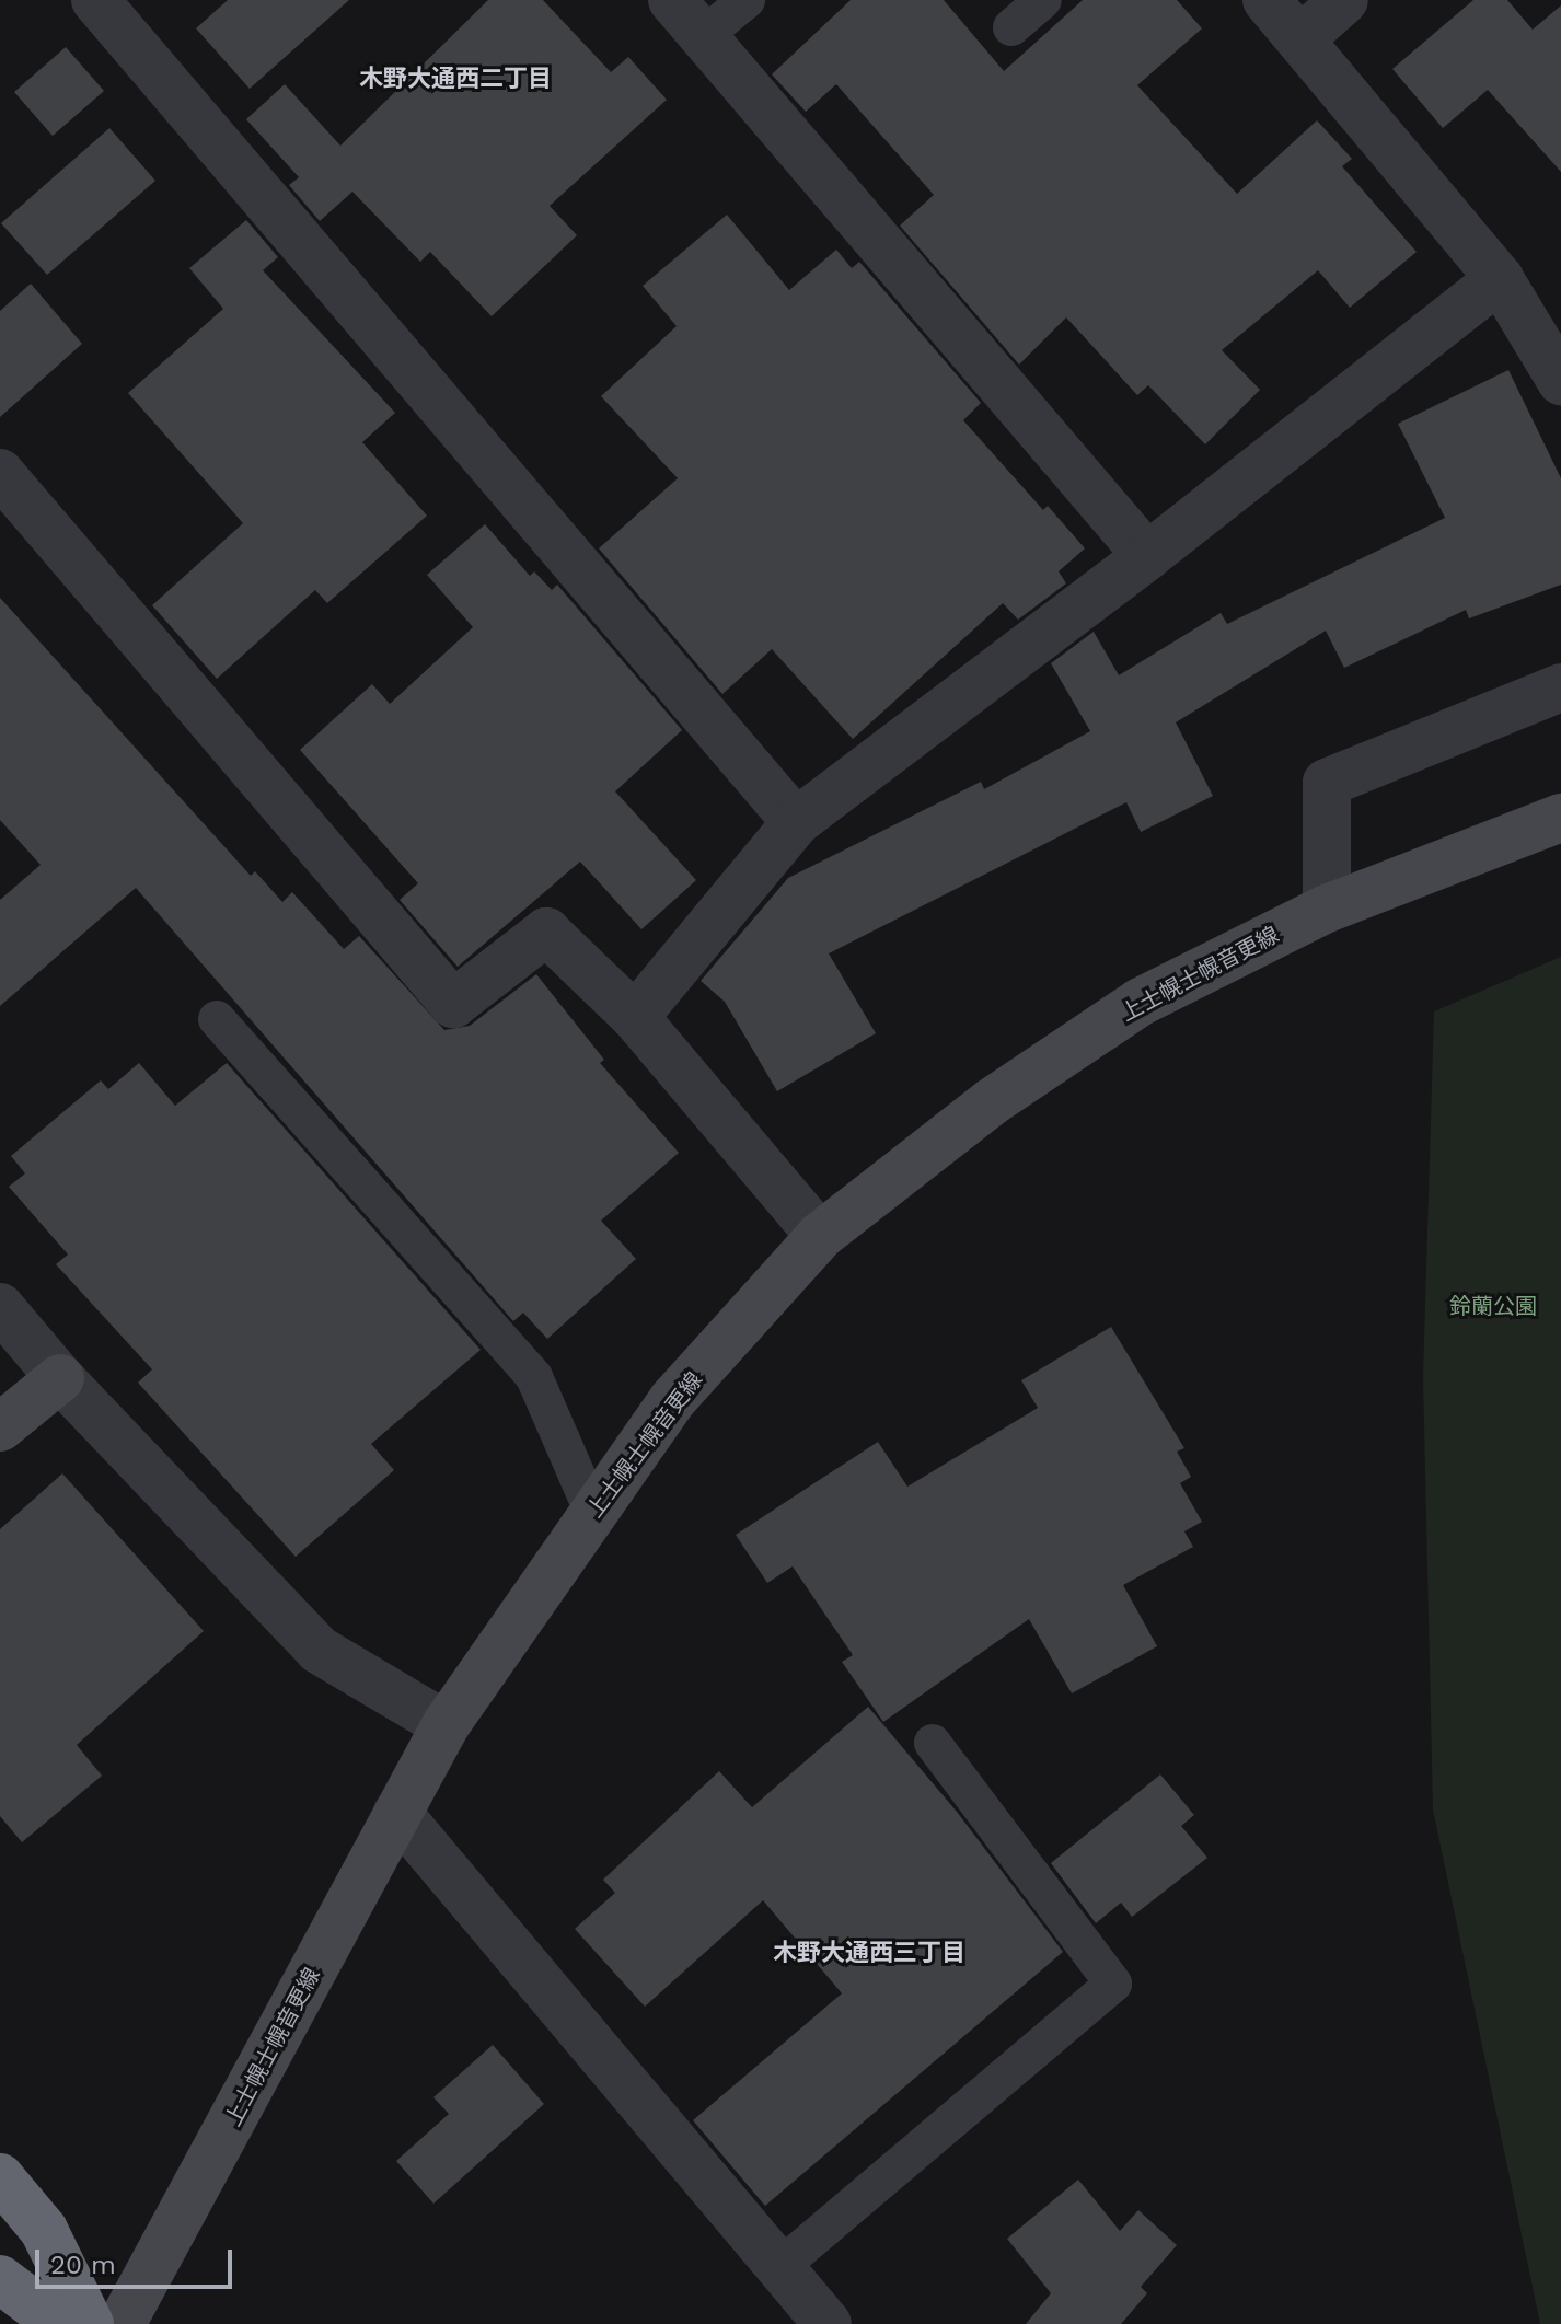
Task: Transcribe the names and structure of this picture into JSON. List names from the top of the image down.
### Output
{
  "streets": {
    "main road": ["上士幌士幌音更線"]
  },
  "districts": ["木野大通西二丁目", "木野大通西三丁目"],
  "parks": ["鈴蘭公園"],
  "scale_bar": "20 m"
}
